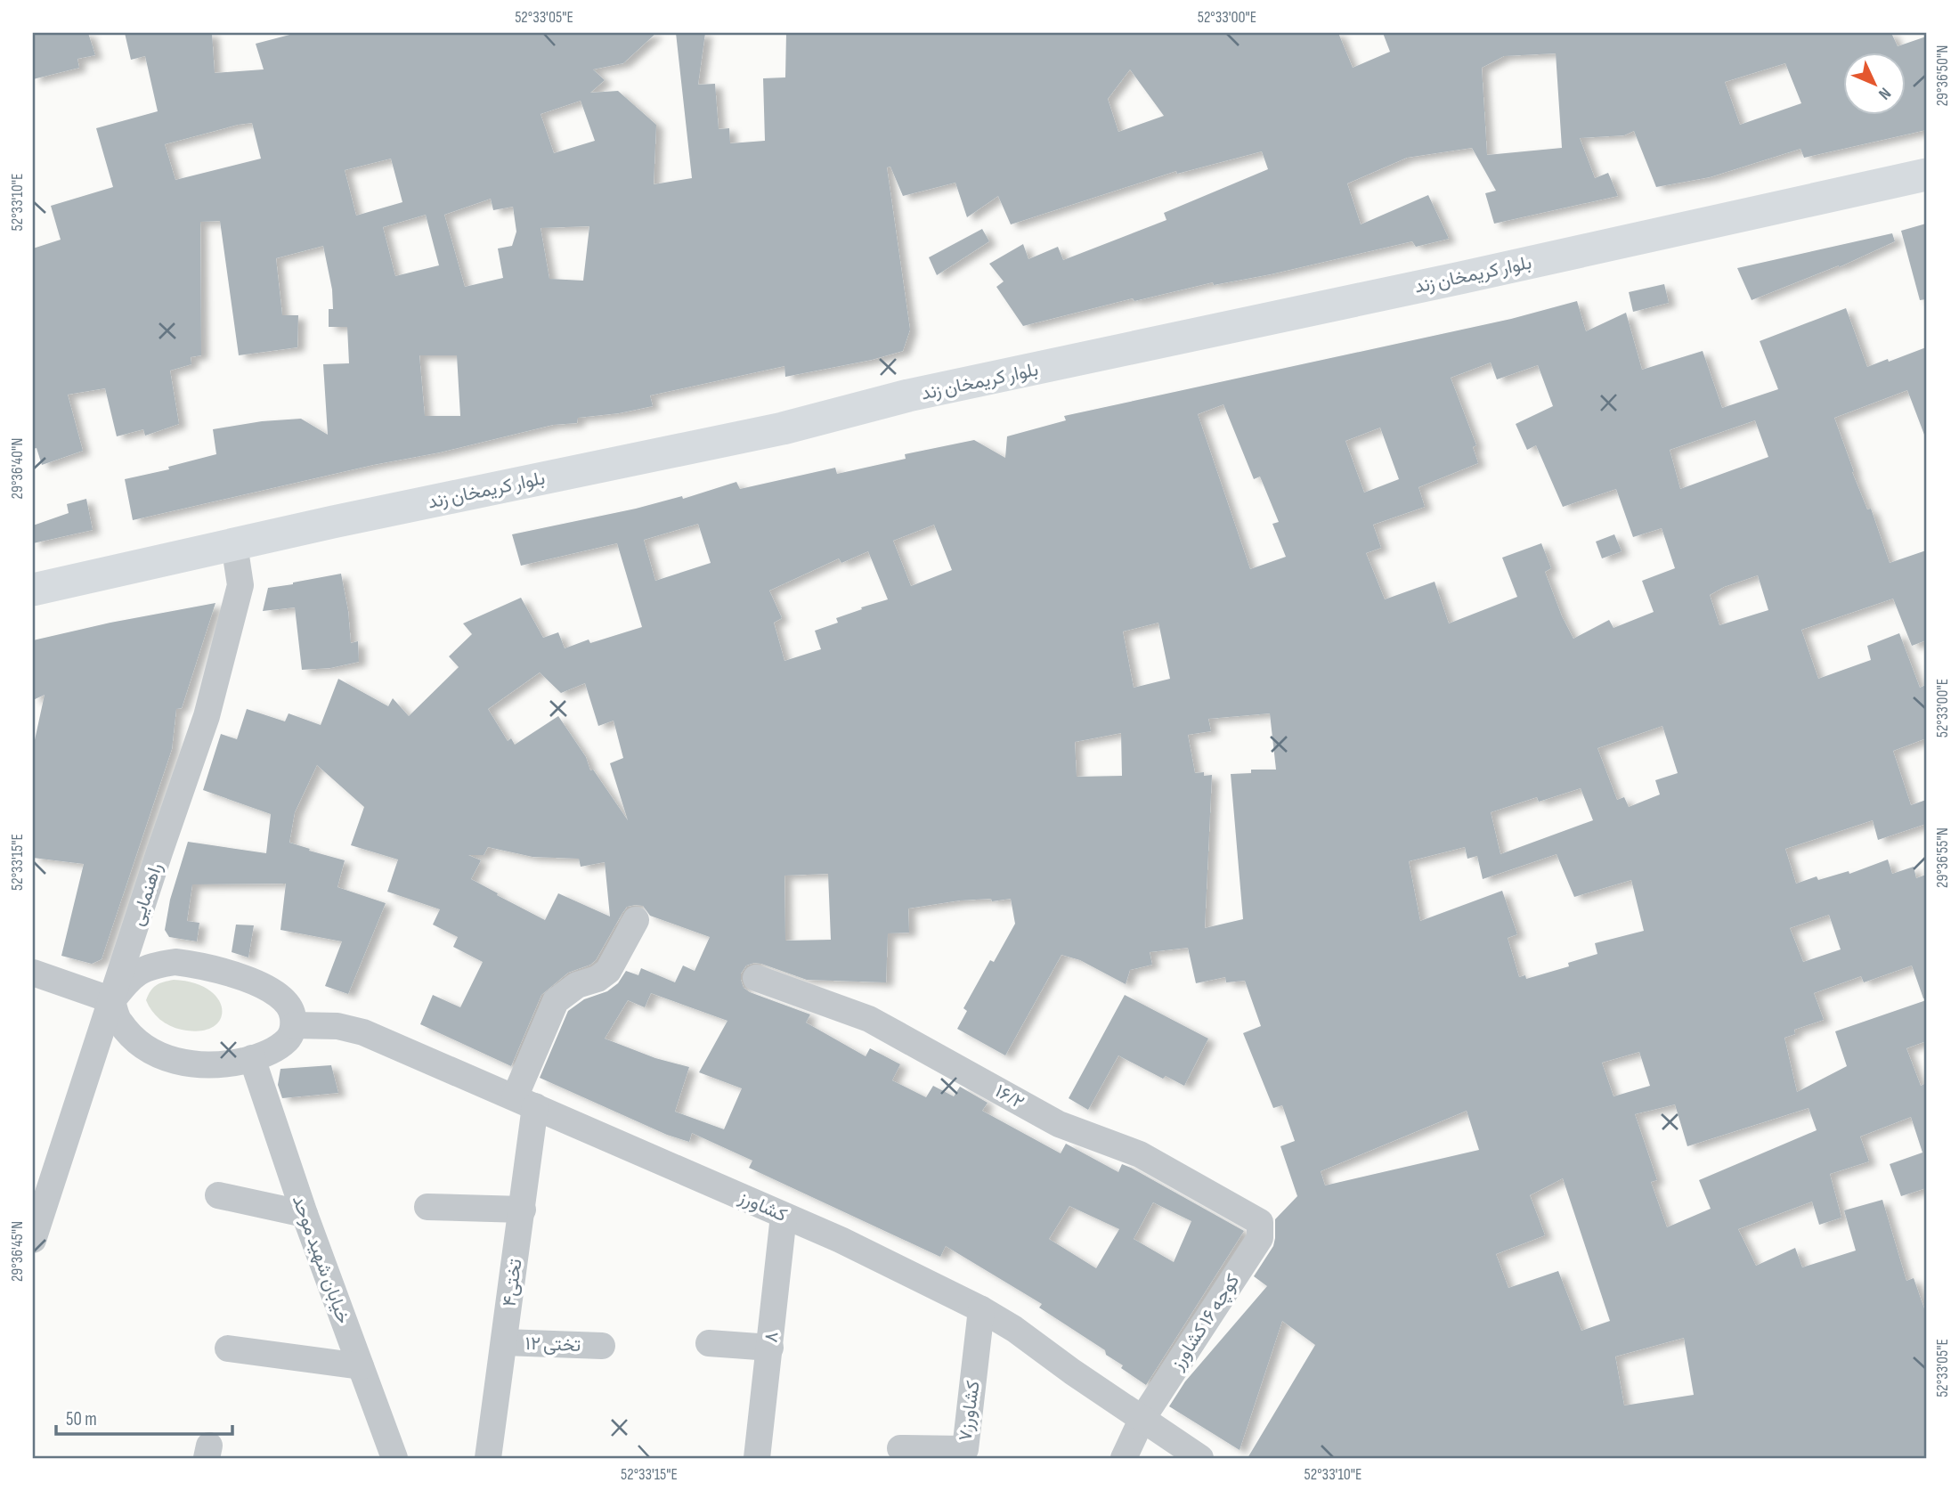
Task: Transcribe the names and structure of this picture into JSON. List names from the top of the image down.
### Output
{
  "streets": {
    "main road": ["بلوار کریمخان زند"],
    "street": [
      "راهنمایی",
      "۱۶/۲",
      "کشاورز",
      "خیابان شهید موحد",
      "تختی۴",
      "کوچه ۱۶ کشاورز",
      "۸",
      "۱۲ تختی",
      "۷کشاورز"
    ]
  },
  "crossings": [
    ["بلوار کریمخان زند", "راهنمایی"],
    ["۱۶/۲", "کوچه ۱۶ کشاورز"],
    ["کشاورز", "تختی۴"],
    ["کشاورز", "کوچه ۱۶ کشاورز"],
    ["کشاورز", "۸"],
    ["کشاورز", "۷کشاورز"],
    ["تختی۴", "۱۲ تختی"]
  ],
  "scale_bar": "50 m",
  "north": "bottom right",
  "coordinates": [
    "52°33'05\"E",
    "52°33'00\"E",
    "29°36'50\"N",
    "52°33'10\"E",
    "29°36'40\"N",
    "29°36'55\"N",
    "52°33'15\"E",
    "29°36'45\"N"
  ]
}
